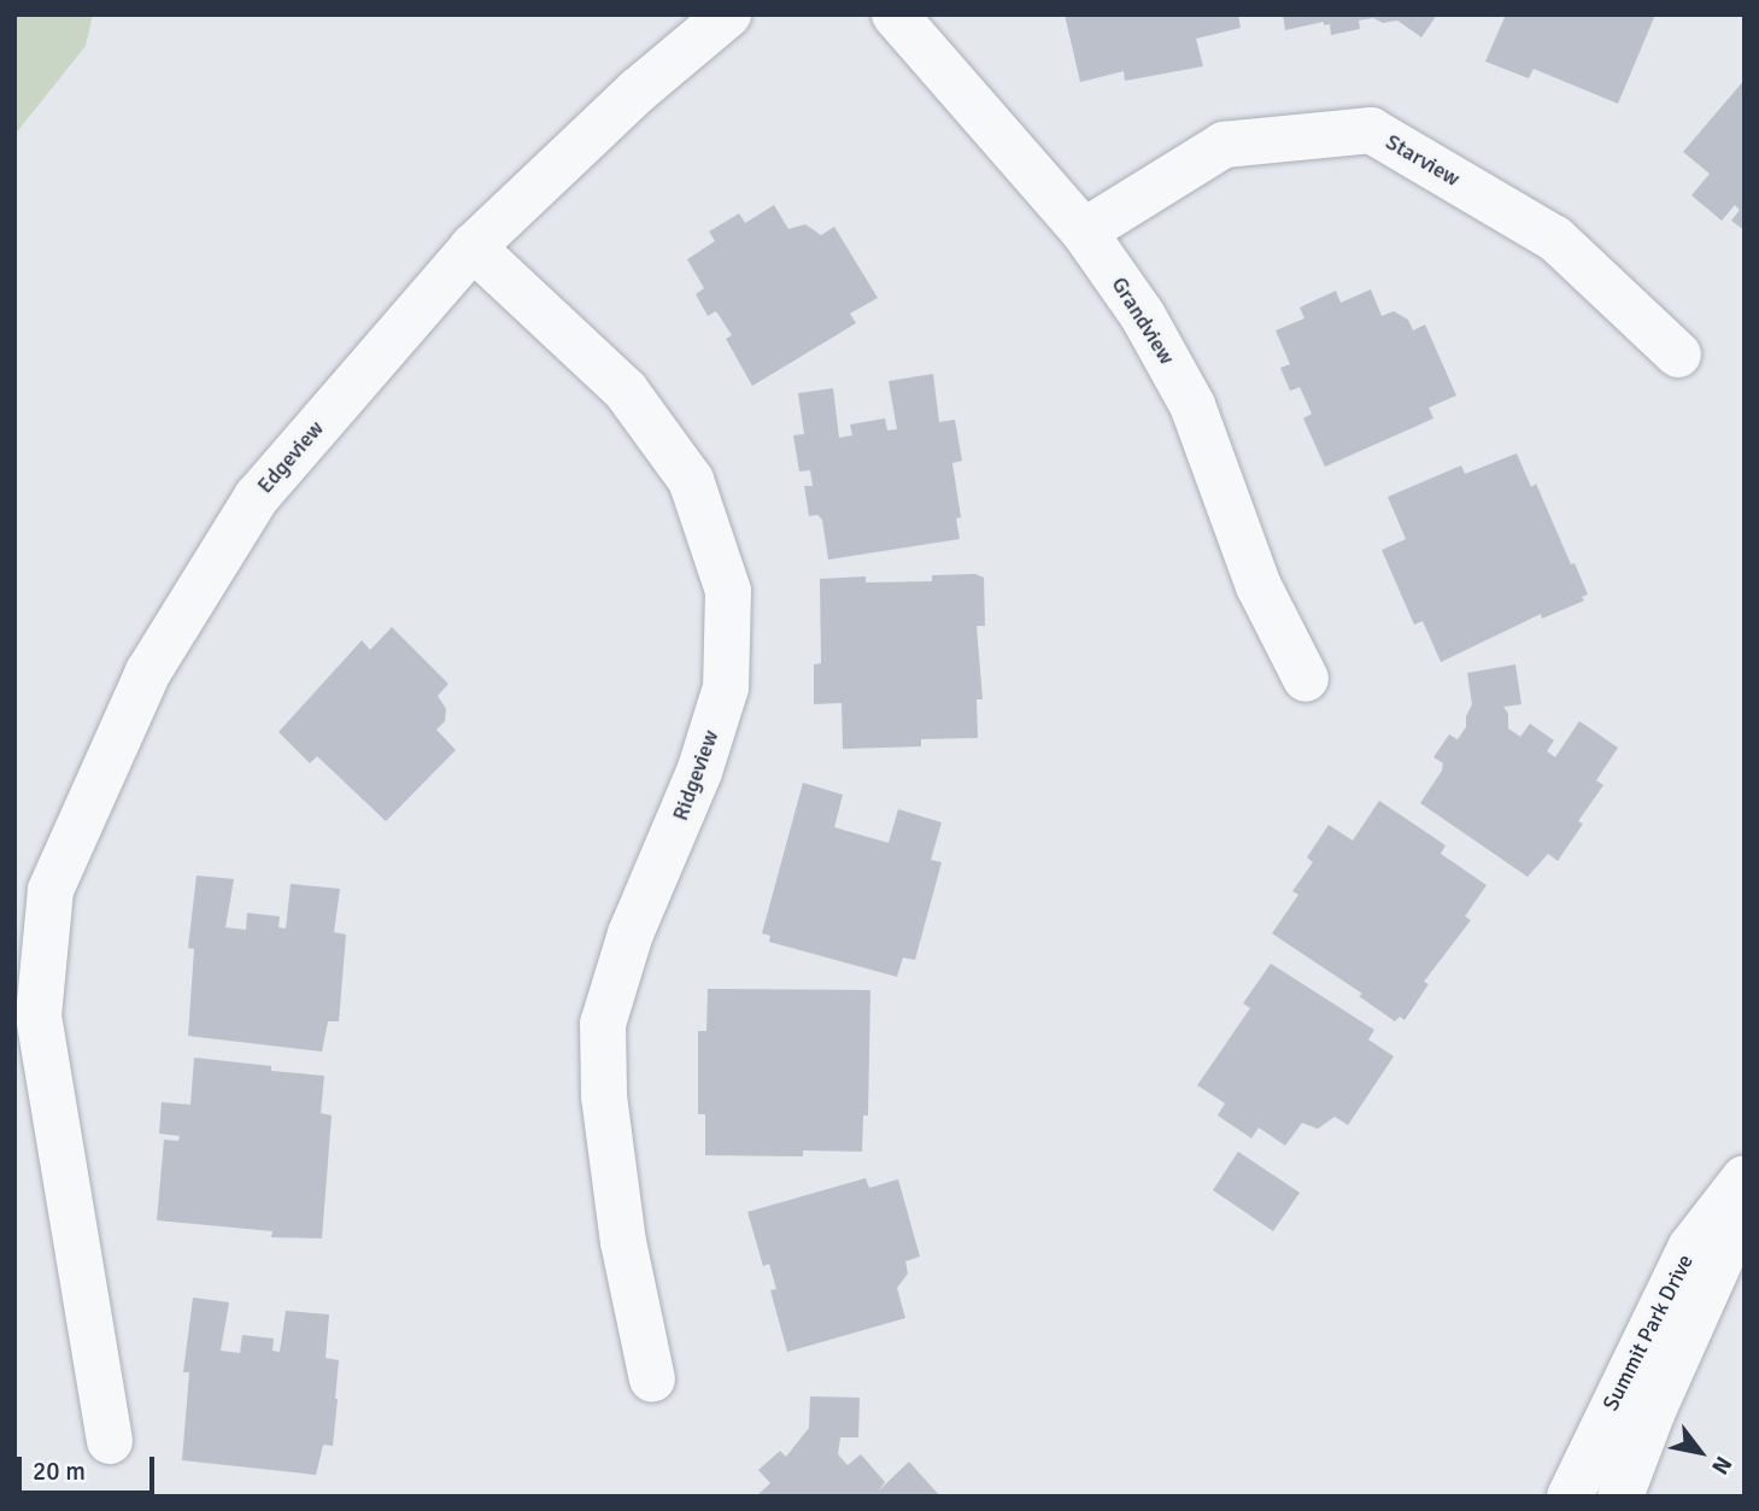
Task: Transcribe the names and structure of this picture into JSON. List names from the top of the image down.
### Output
{
  "streets": {
    "street": [
      "Starview",
      "Grandview",
      "Edgeview",
      "Ridgeview",
      "Summit Park Drive"
    ]
  },
  "crossings": [
    ["Starview", "Grandview"],
    ["Edgeview", "Ridgeview"]
  ],
  "scale_bar": "20 m",
  "north": "bottom right"
}
